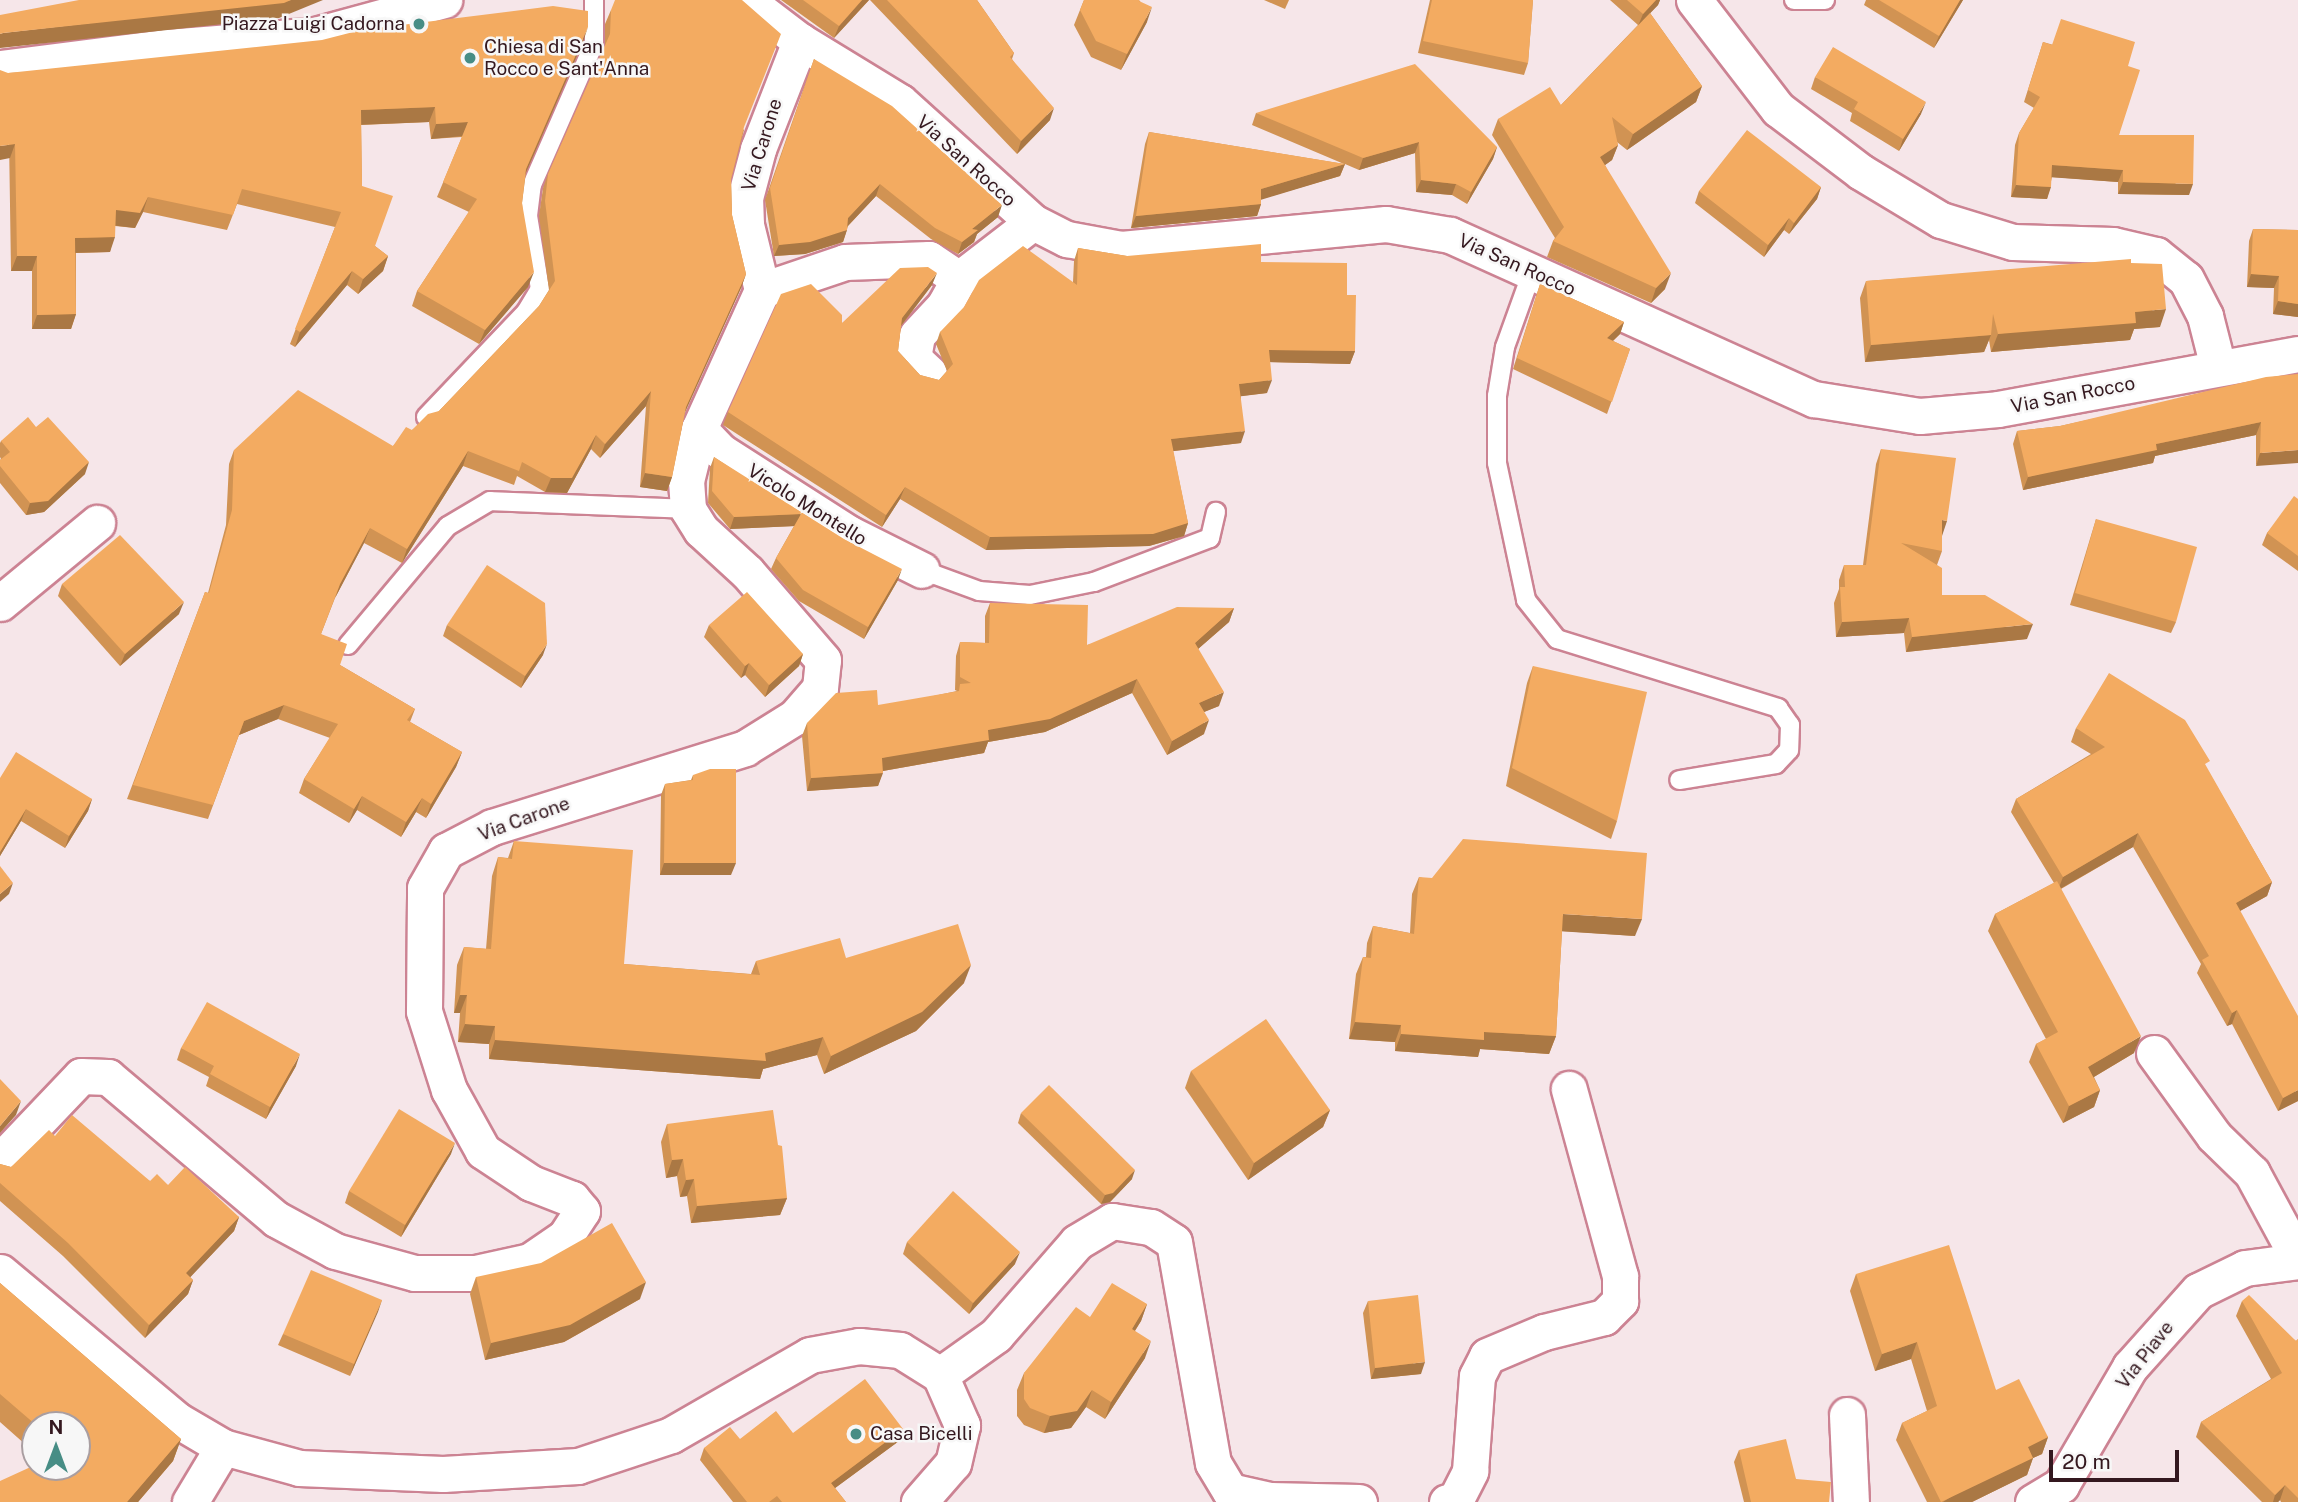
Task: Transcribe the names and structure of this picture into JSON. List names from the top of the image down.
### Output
{
  "streets": {
    "street": [
      "Via Carone",
      "Via San Rocco",
      "Vicolo Montello",
      "Via Piave"
    ]
  },
  "crossings": [
    ["Via Carone", "Via San Rocco"]
  ],
  "places": ["Piazza Luigi Cadorna", "Chiesa di San Rocco e Sant'Anna", "Casa Bicelli"],
  "scale_bar": "20 m",
  "north": "top"
}
